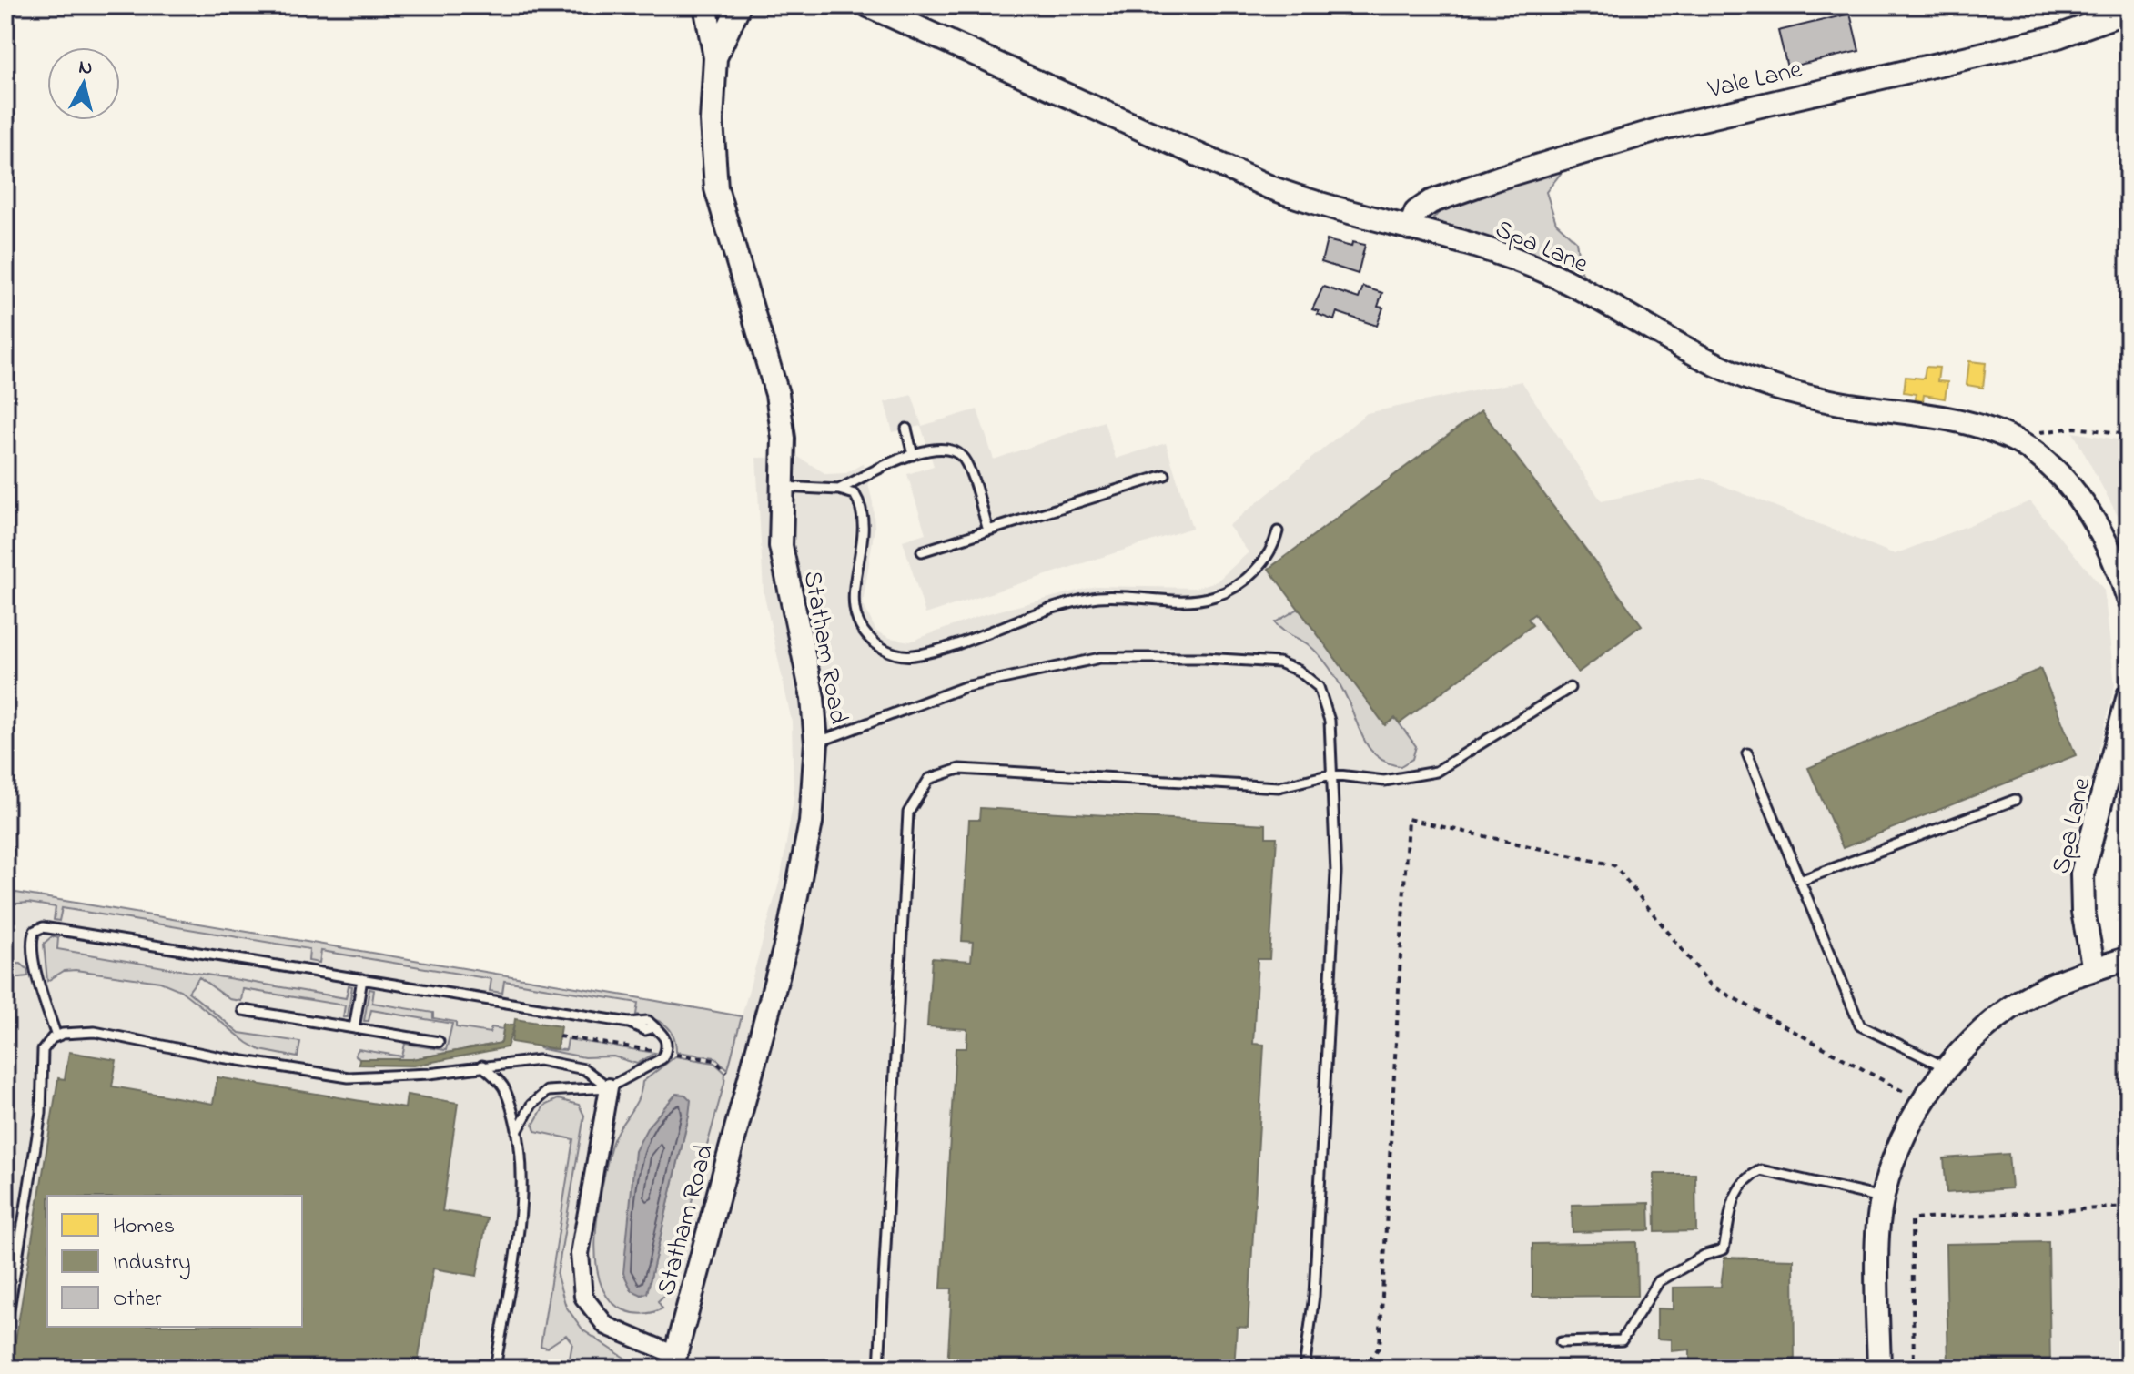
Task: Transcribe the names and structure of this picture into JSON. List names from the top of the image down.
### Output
{
  "streets": {
    "street": ["Vale Lane", "Spa Lane", "Statham Road"]
  },
  "crossings": [
    ["Vale Lane", "Spa Lane"]
  ],
  "legend": ["Homes", "Industry", "Other"],
  "north": "top"
}
